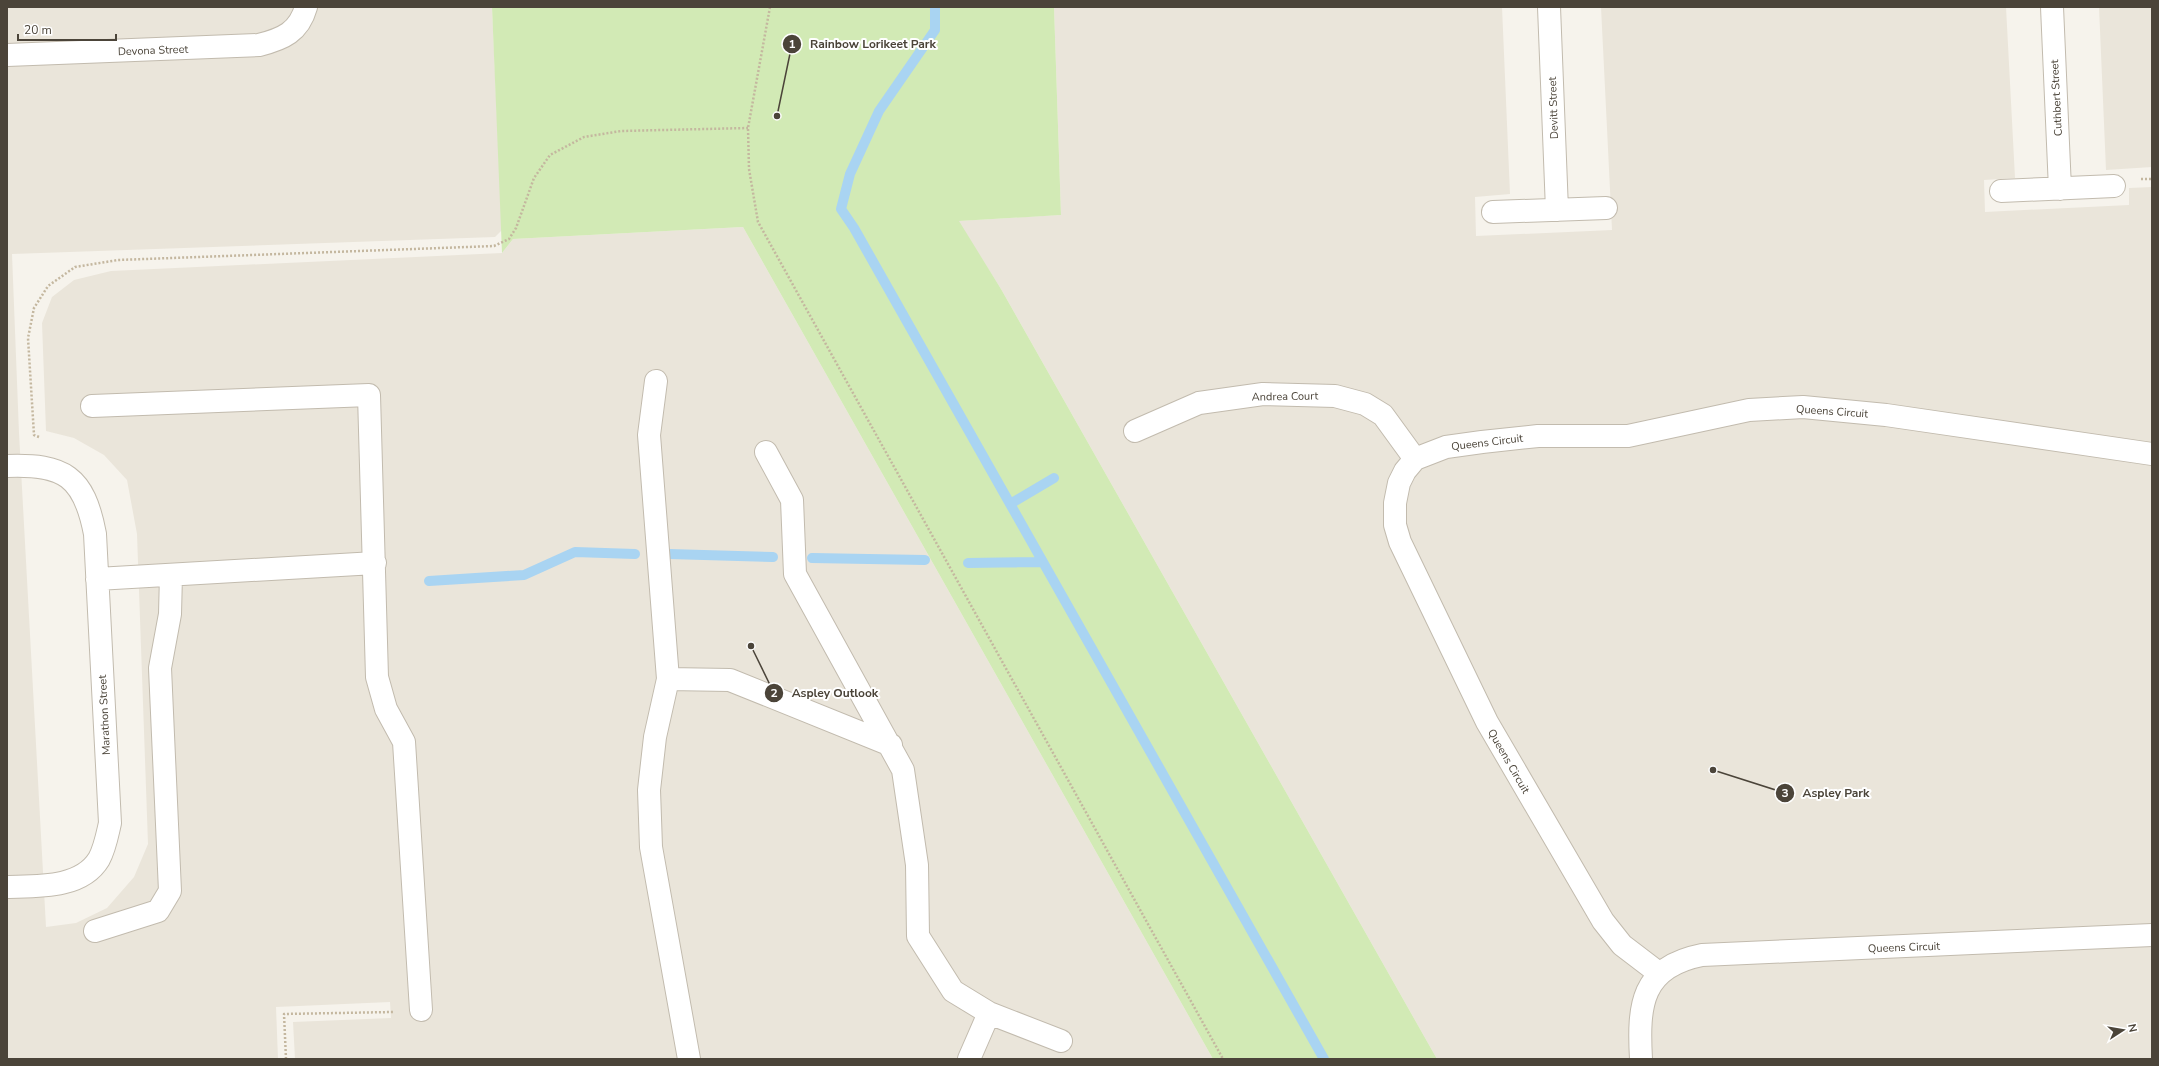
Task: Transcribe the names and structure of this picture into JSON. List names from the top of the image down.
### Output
{
  "streets": {
    "street": [
      "Devona Street",
      "Cuthbert Street",
      "Devitt Street",
      "Andrea Court",
      "Queens Circuit",
      "Marathon Street"
    ]
  },
  "crossings": [
    ["Andrea Court", "Queens Circuit"]
  ],
  "places": ["Rainbow Lorikeet Park", "Aspley Outlook", "Aspley Park"],
  "scale_bar": "20 m",
  "north": "right"
}
